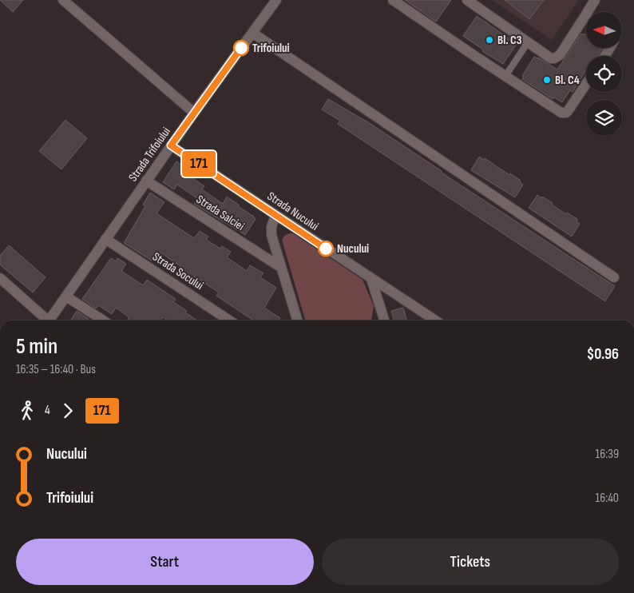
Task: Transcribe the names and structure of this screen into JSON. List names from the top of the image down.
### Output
{
  "streets": {
    "street": [
      "Strada Trifoiului",
      "Strada Nucului",
      "Strada Salciei",
      "Strada Socului"
    ]
  },
  "crossings": [
    ["Strada Trifoiului", "Strada Nucului"],
    ["Strada Trifoiului", "Strada Salciei"],
    ["Strada Trifoiului", "Strada Socului"]
  ],
  "places": [
    "Bl. C3",
    "Trifoiului",
    "Bl. C4",
    "Nucului"
  ],
  "lines": ["bus line 171"],
  "north": "left",
  "page": {
    "on_map": "171",
    "heading": ["5 min", "16:35 – 16:40 · Bus", "$0.96"],
    "legs": ["4", "171"],
    "list": [
      {
        "name": "Nucului",
        "value": "16:39"
      },
      {
        "name": "Trifoiului",
        "value": "16:40"
      }
    ],
    "buttons": ["Start", "Tickets"]
  }
}
